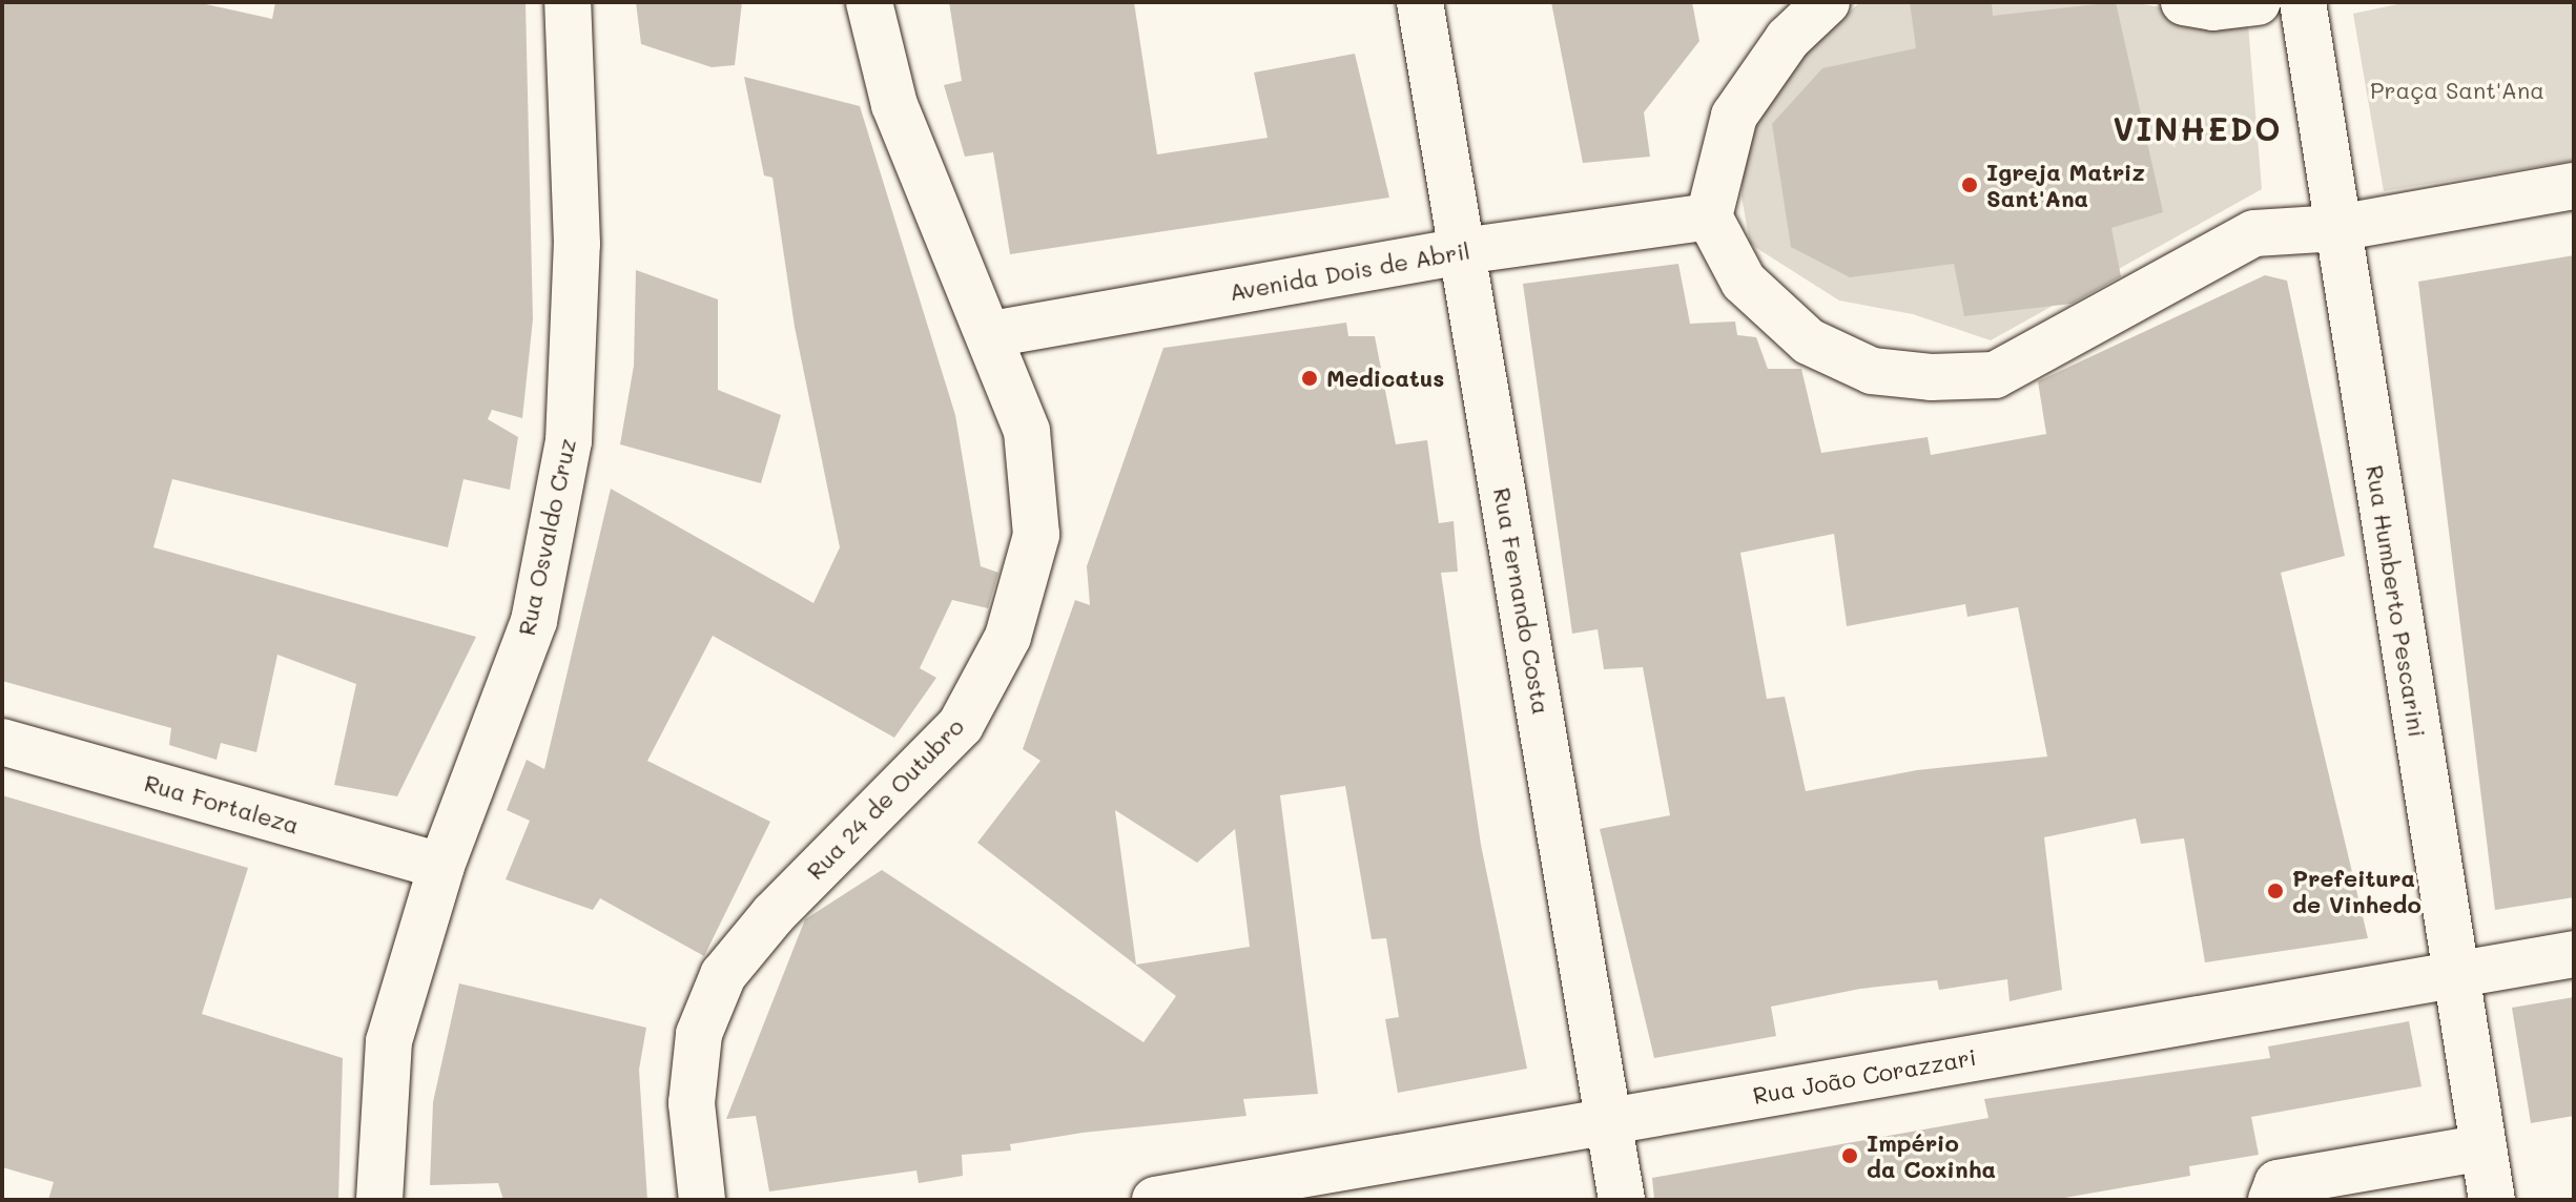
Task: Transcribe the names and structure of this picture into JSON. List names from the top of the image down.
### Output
{
  "streets": {
    "street": [
      "Avenida Dois de Abril",
      "Rua Osvaldo Cruz",
      "Rua Fernando Costa",
      "Rua Humberto Pescarini",
      "Rua 24 de Outubro",
      "Rua Fortaleza",
      "Rua João Corazzari"
    ]
  },
  "crossings": [
    ["Avenida Dois de Abril", "Rua Fernando Costa"],
    ["Avenida Dois de Abril", "Rua 24 de Outubro"],
    ["Rua Osvaldo Cruz", "Rua Fortaleza"],
    ["Rua Fernando Costa", "Rua João Corazzari"],
    ["Rua Humberto Pescarini", "Rua João Corazzari"]
  ],
  "districts": ["VINHEDO"],
  "parks": ["Praça Sant'Ana"],
  "places": [
    "Igreja Matriz Sant'Ana",
    "Medicatus",
    "Prefeitura de Vinhedo",
    "Império da Coxinha"
  ]
}
